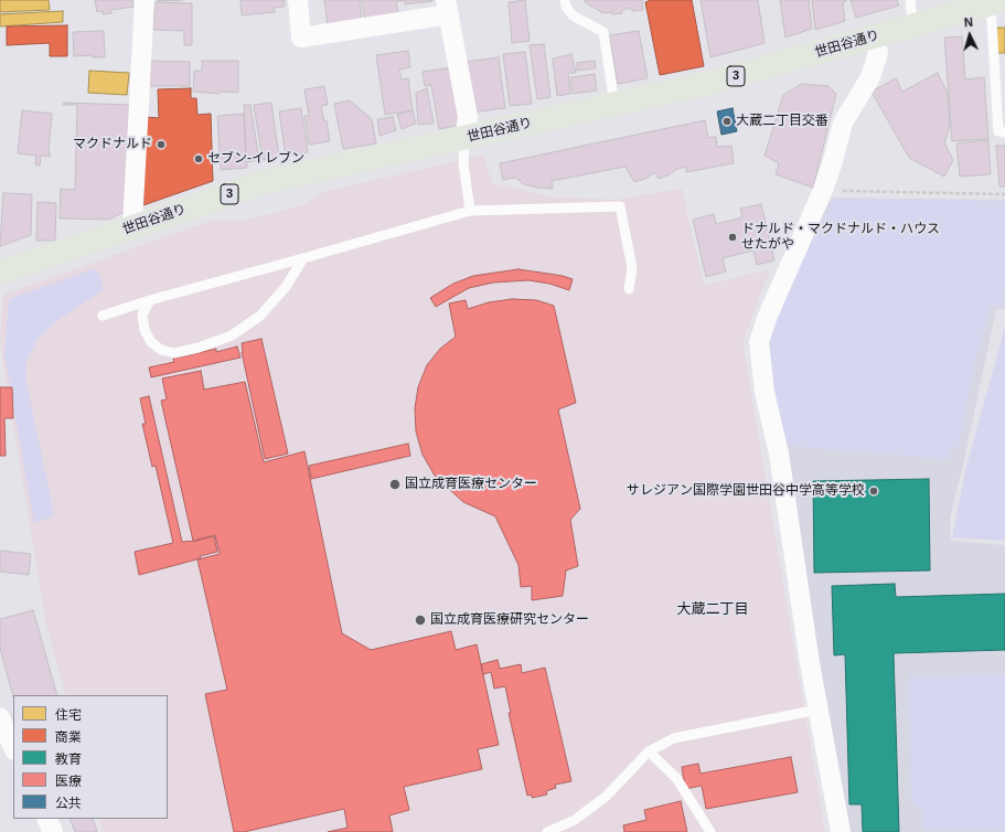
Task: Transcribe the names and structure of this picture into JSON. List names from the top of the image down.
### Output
{
  "streets": {
    "main road": ["世田谷通り", "3"]
  },
  "districts": ["大蔵二丁目"],
  "places": [
    "大蔵二丁目交番",
    "マクドナルド",
    "セブン-イレブン",
    "ドナルド・マクドナルド・ハウス せたがや",
    "国立成育医療センター",
    "サレジアン国際学園世田谷中学高等学校",
    "国立成育医療研究センター"
  ],
  "legend": [
    "住宅",
    "商業",
    "教育",
    "医療",
    "公共"
  ],
  "north": "top"
}
